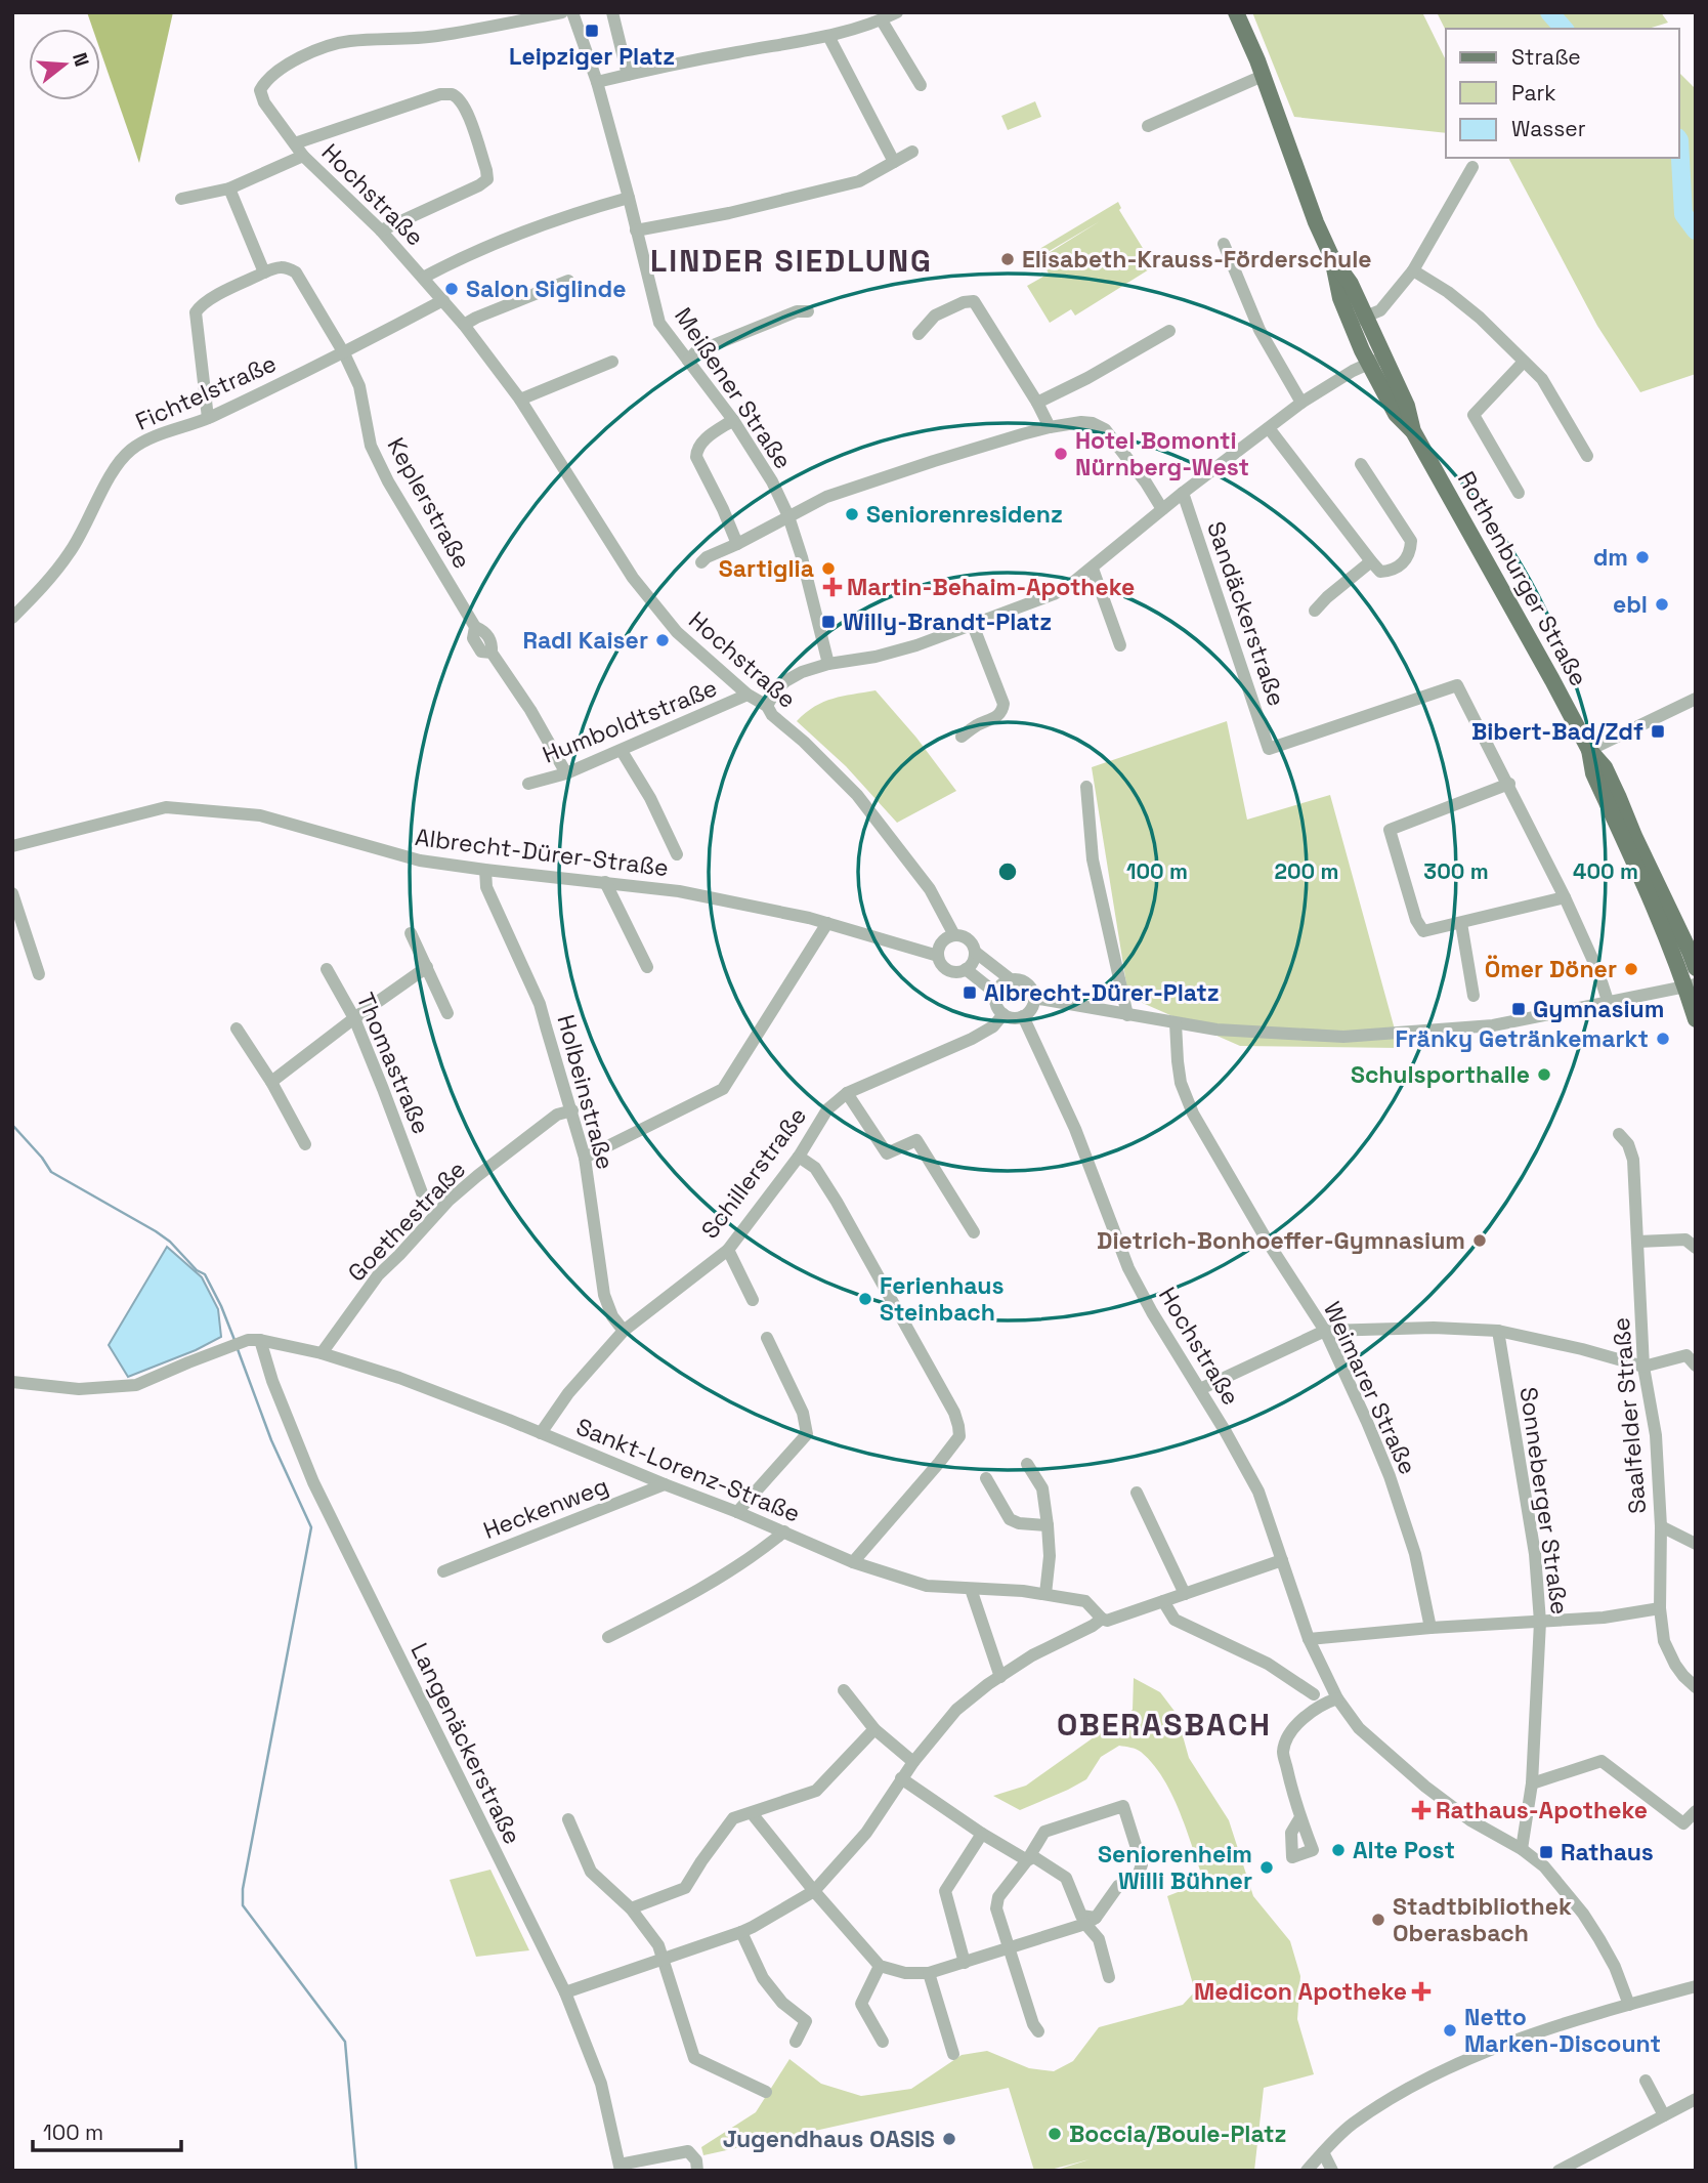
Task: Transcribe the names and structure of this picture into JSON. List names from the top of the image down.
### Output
{
  "streets": {
    "main road": ["Rothenburger Straße"],
    "street": [
      "Hochstraße",
      "Meißener Straße",
      "Fichtelstraße",
      "Keplerstraße",
      "Sandäckerstraße",
      "Humboldtstraße",
      "Albrecht-Dürer-Straße",
      "Thomastraße",
      "Holbeinstraße",
      "Schillerstraße",
      "Goethestraße",
      "Weimarer Straße",
      "Saalfelder Straße",
      "Sankt-Lorenz-Straße",
      "Sonneberger Straße",
      "Heckenweg",
      "Langenäckerstraße"
    ]
  },
  "crossings": [
    ["Hochstraße", "Fichtelstraße"],
    ["Hochstraße", "Humboldtstraße"],
    ["Hochstraße", "Albrecht-Dürer-Straße"],
    ["Hochstraße", "Schillerstraße"],
    ["Hochstraße", "Sonneberger Straße"],
    ["Fichtelstraße", "Keplerstraße"],
    ["Keplerstraße", "Humboldtstraße"],
    ["Albrecht-Dürer-Straße", "Holbeinstraße"],
    ["Thomastraße", "Goethestraße"],
    ["Holbeinstraße", "Schillerstraße"],
    ["Holbeinstraße", "Goethestraße"],
    ["Schillerstraße", "Sankt-Lorenz-Straße"],
    ["Goethestraße", "Sankt-Lorenz-Straße"],
    ["Sankt-Lorenz-Straße", "Heckenweg"],
    ["Sankt-Lorenz-Straße", "Langenäckerstraße"]
  ],
  "districts": ["LINDER SIEDLUNG", "OBERASBACH"],
  "places": {
    "transit": [
      "Leipziger Platz",
      "Willy-Brandt-Platz",
      "Bibert-Bad/Zdf",
      "Albrecht-Dürer-Platz",
      "Gymnasium",
      "Rathaus"
    ],
    "other": [
      "Elisabeth-Krauss-Förderschule",
      "Salon Siglinde",
      "Hotel Bomonti Nürnberg-West",
      "Seniorenresidenz",
      "dm",
      "Sartiglia",
      "ebl",
      "Radl Kaiser",
      "Ömer Döner",
      "Fränky Getränkemarkt",
      "Schulsporthalle",
      "Dietrich-Bonhoeffer-Gymnasium",
      "Ferienhaus Steinbach",
      "Alte Post",
      "Seniorenheim Willi Bühner",
      "Stadtbibliothek Oberasbach",
      "Netto Marken-Discount",
      "Boccia/Boule-Platz",
      "Jugendhaus OASIS"
    ],
    "health": ["Martin-Behaim-Apotheke", "Rathaus-Apotheke", "Medicon Apotheke"]
  },
  "legend": ["Straße", "Park", "Wasser"],
  "scale_bar": "100 m",
  "north": "right",
  "rings": [
    "100 m",
    "200 m",
    "300 m",
    "400 m"
  ]
}
